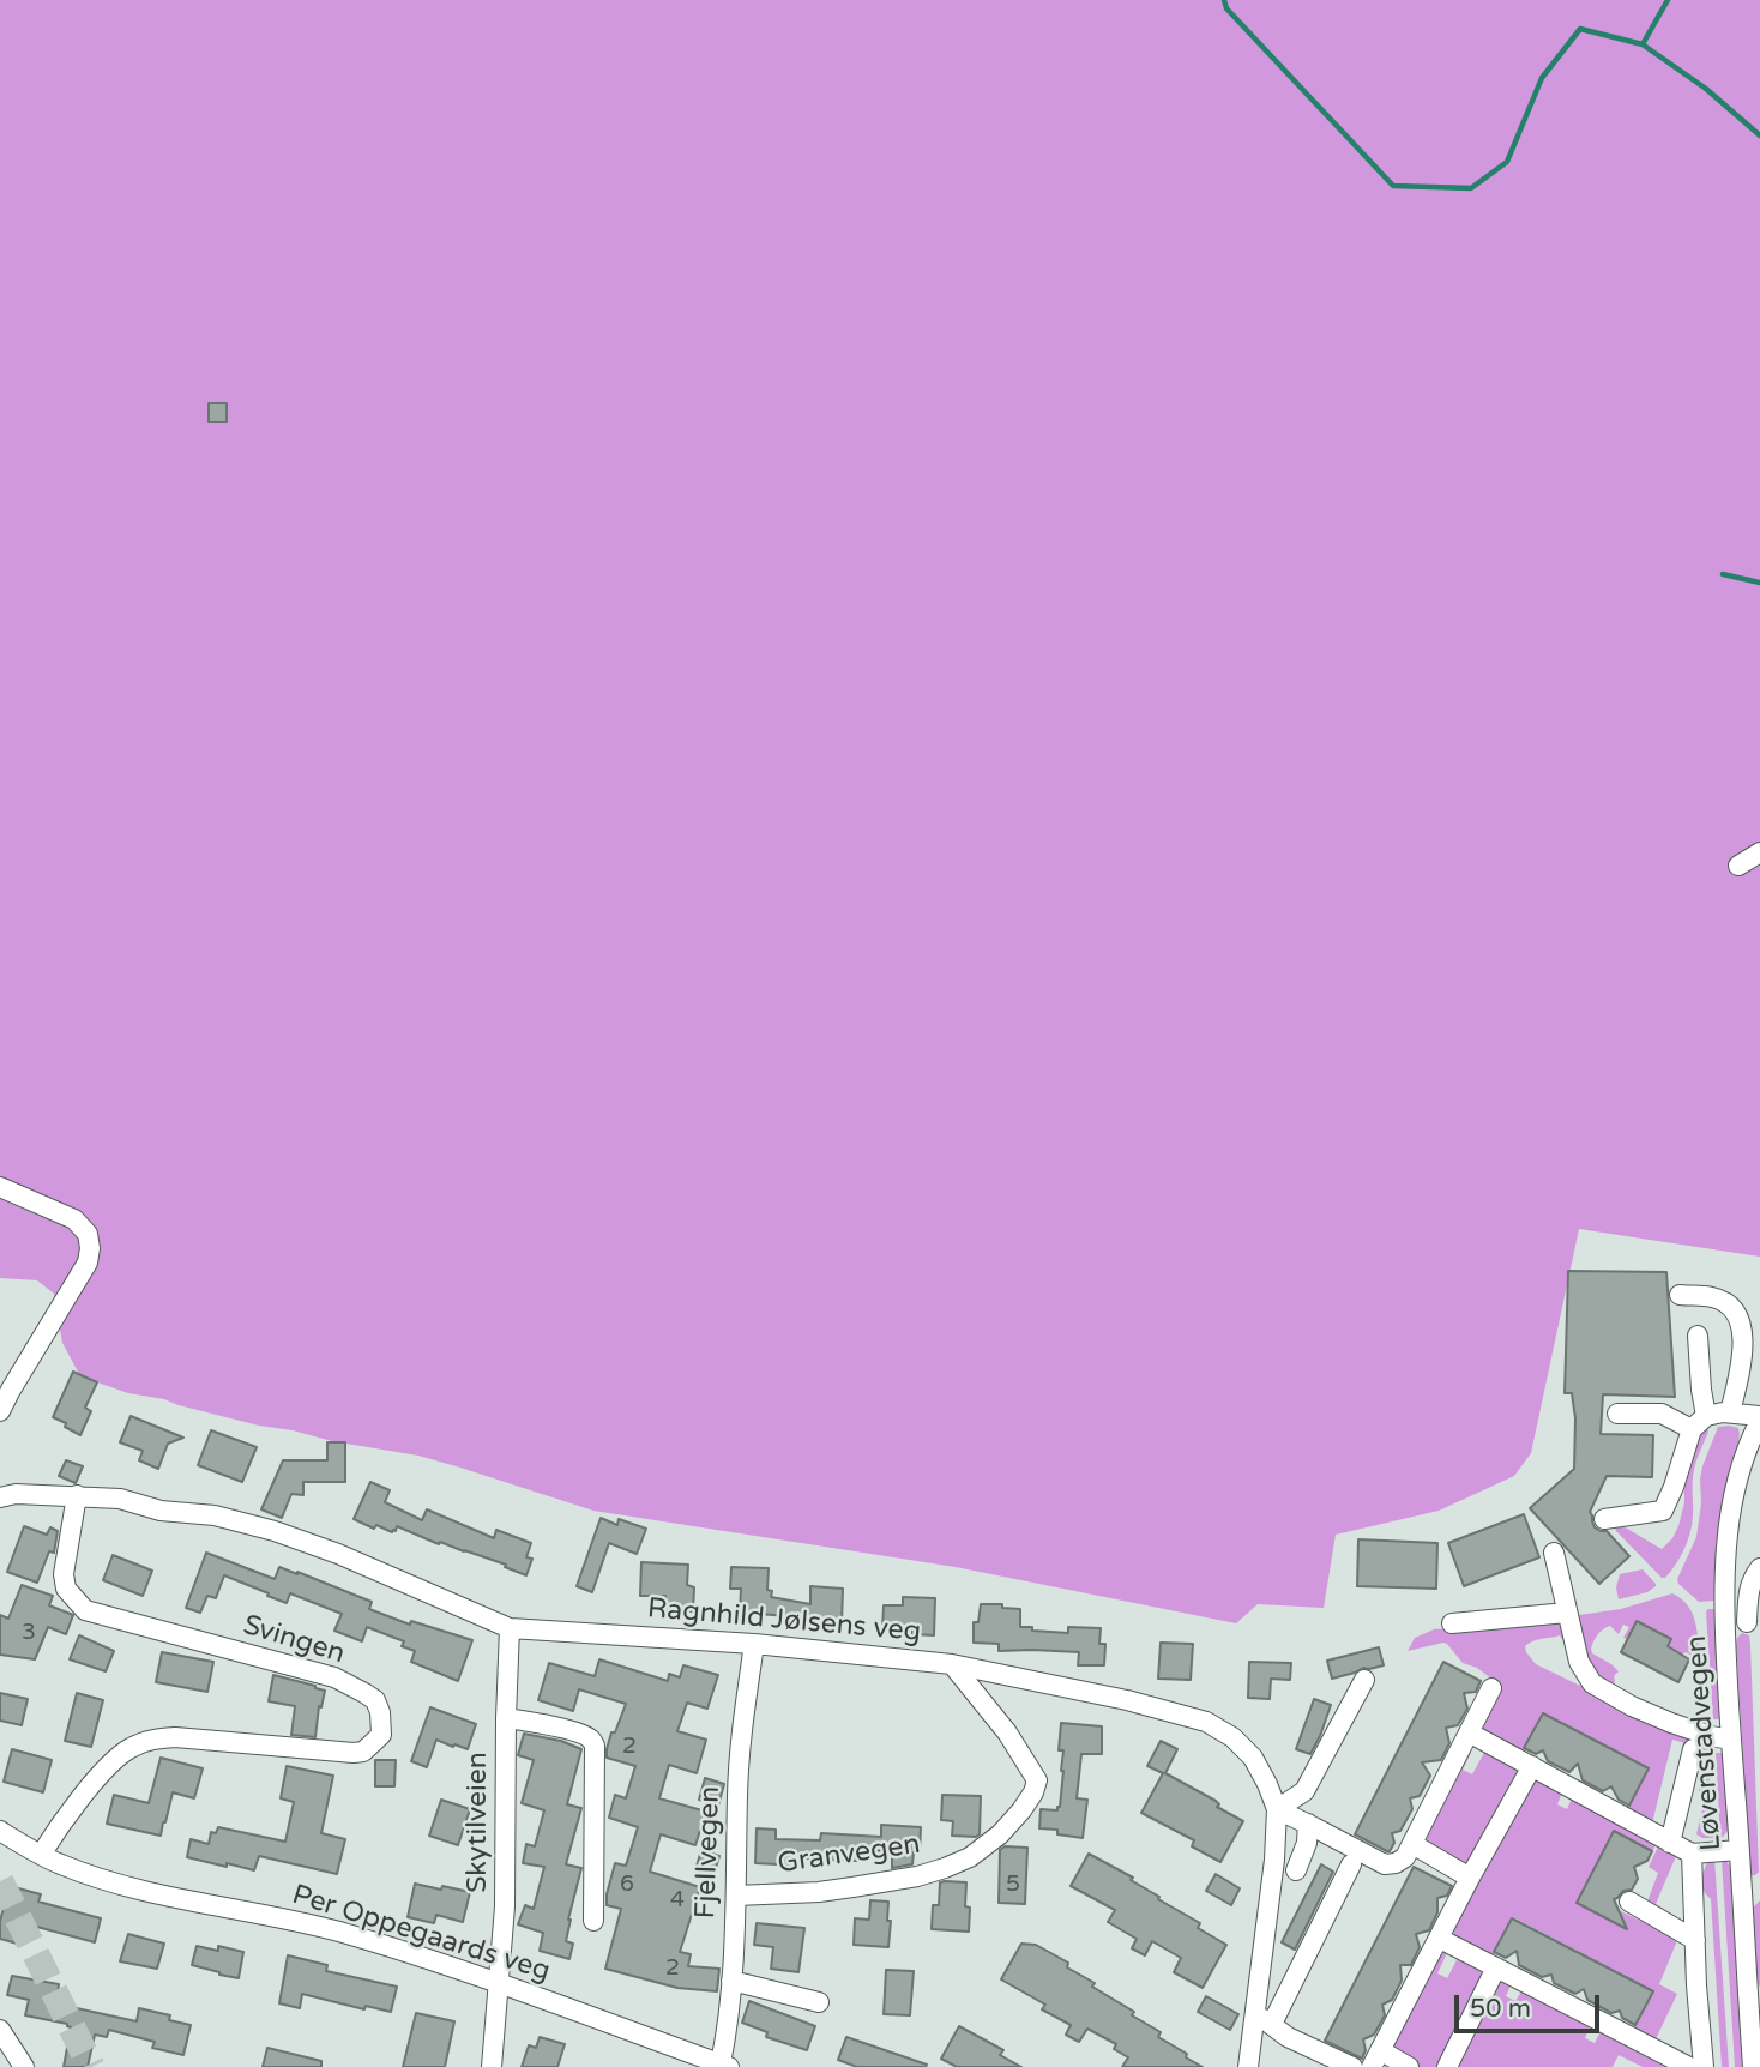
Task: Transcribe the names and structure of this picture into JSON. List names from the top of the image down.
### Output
{
  "streets": {
    "street": [
      "Ragnhild Jølsens veg",
      "Svingen",
      "Løvenstadvegen",
      "Skytilveien",
      "Fjellvegen",
      "Granvegen",
      "Per Oppegaards veg"
    ]
  },
  "crossings": [
    ["Ragnhild Jølsens veg", "Svingen"],
    ["Ragnhild Jølsens veg", "Skytilveien"],
    ["Ragnhild Jølsens veg", "Fjellvegen"],
    ["Ragnhild Jølsens veg", "Granvegen"],
    ["Svingen", "Per Oppegaards veg"],
    ["Skytilveien", "Per Oppegaards veg"],
    ["Fjellvegen", "Granvegen"],
    ["Fjellvegen", "Per Oppegaards veg"]
  ],
  "house_numbers": [
    "3",
    "2",
    "6",
    "5",
    "4",
    "2"
  ],
  "scale_bar": "50 m"
}
